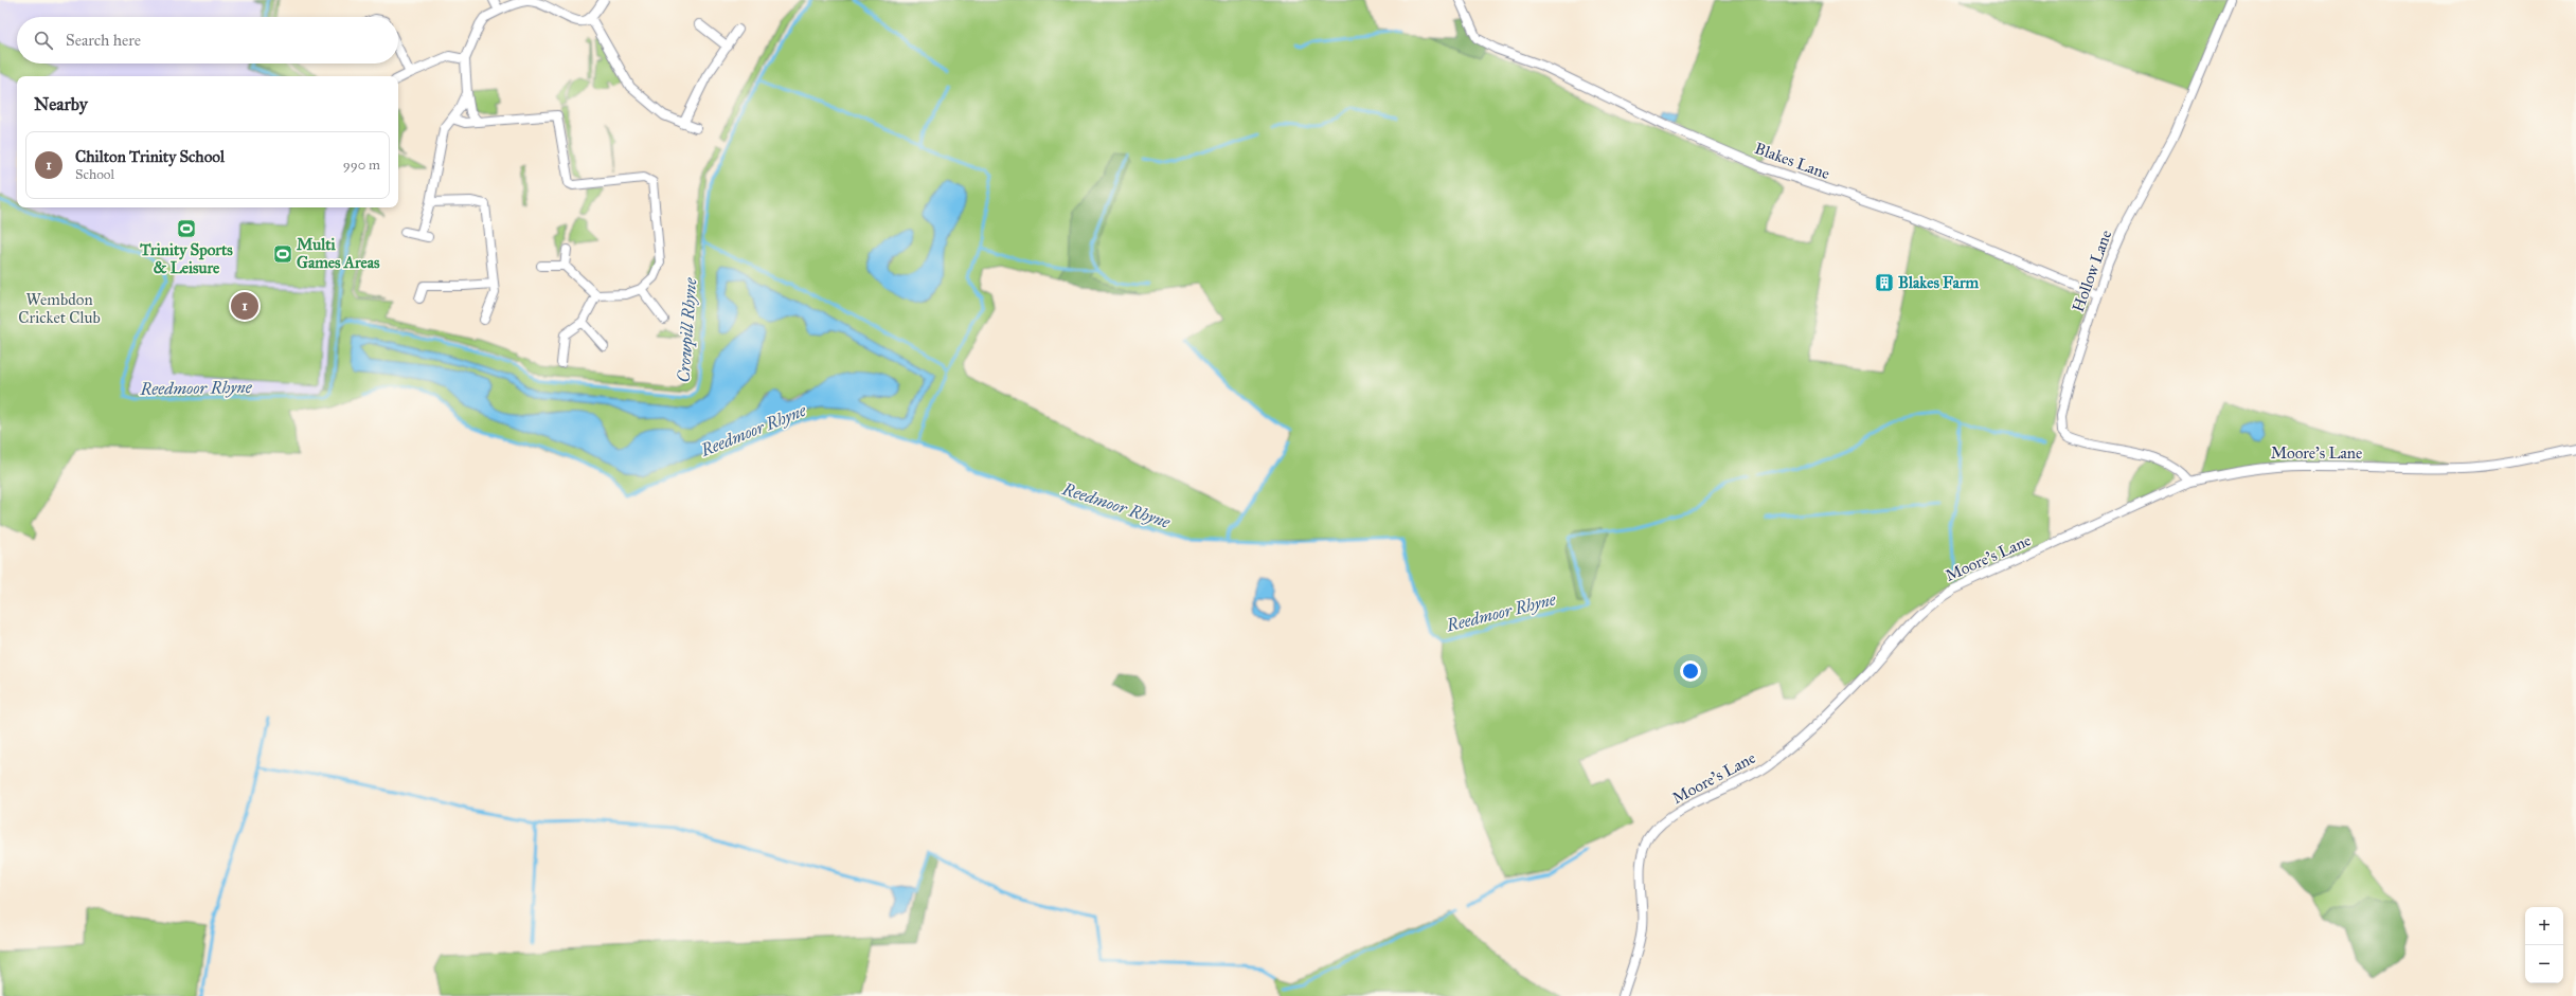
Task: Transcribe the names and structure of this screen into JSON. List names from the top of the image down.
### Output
{
  "streets": {
    "street": ["Blakes Lane", "Hollow Lane", "Moore's Lane"]
  },
  "crossings": [
    ["Blakes Lane", "Hollow Lane"],
    ["Hollow Lane", "Moore's Lane"]
  ],
  "water": ["Crowpill Rhyne", "Reedmoor Rhyne"],
  "parks": ["Wembdon Cricket Club"],
  "places": {
    "sports": ["Trinity Sports & Leisure", "Multi Games Areas"],
    "building": ["Blakes Farm"]
  },
  "page": {
    "search": "Search here",
    "heading": "Nearby",
    "list": [
      {
        "mark": "1",
        "name": "Chilton Trinity School",
        "note": "School",
        "value": "990 m"
      }
    ],
    "pins": "1",
    "map_buttons": ["+", "−"]
  }
}
